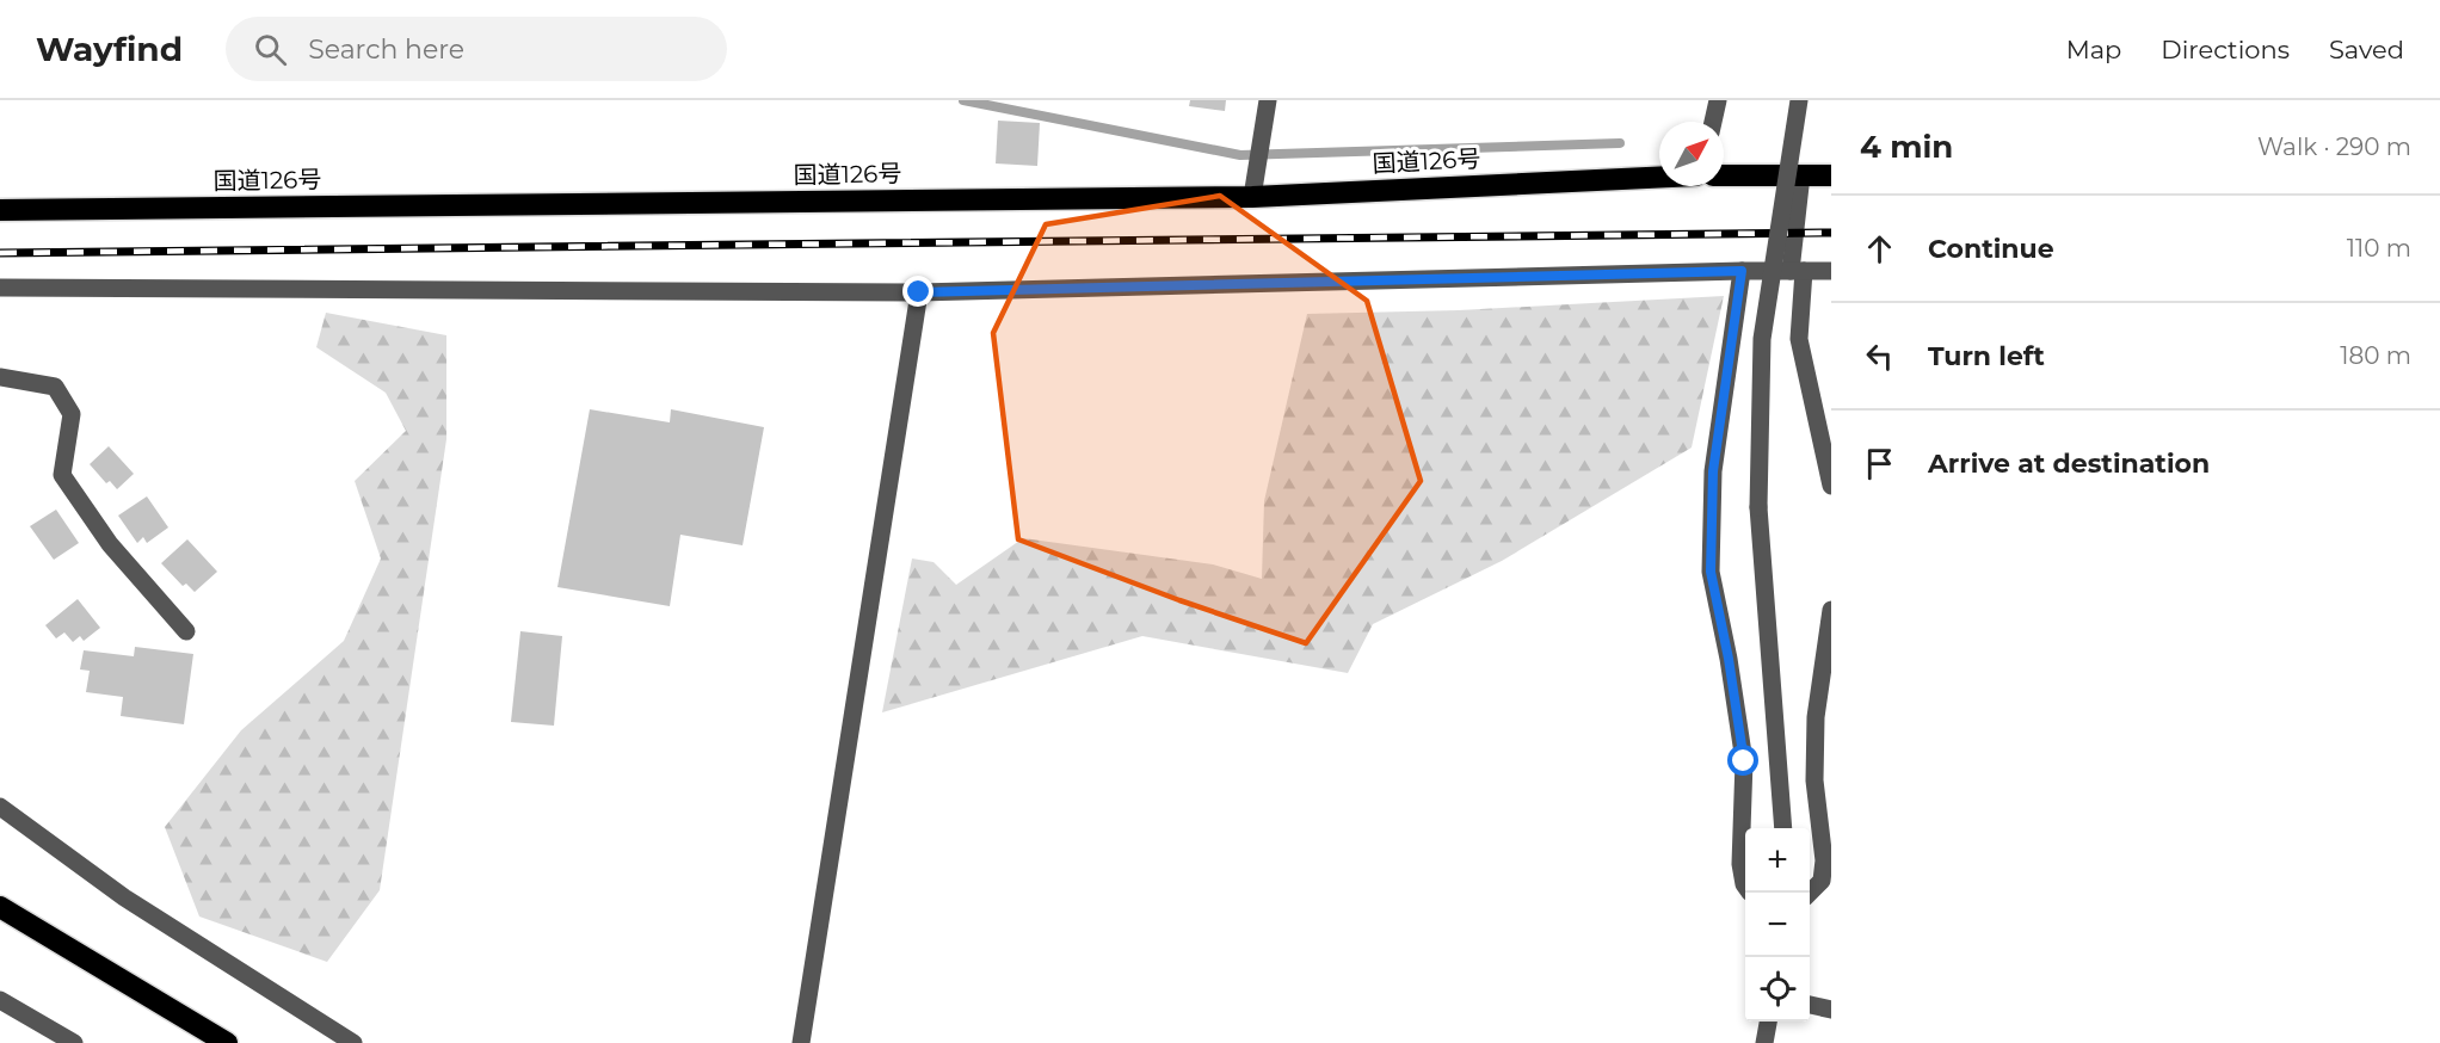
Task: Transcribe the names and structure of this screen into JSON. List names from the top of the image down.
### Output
{
  "streets": {
    "highway": ["国道126号"]
  },
  "north": "top right",
  "page": {
    "header": "Wayfind",
    "search": "Search here",
    "nav": ["Map", "Directions", "Saved"],
    "heading": ["4 min", "Walk · 290 m"],
    "list": [
      ["Continue", "110 m"],
      ["Turn left", "180 m"],
      "Arrive at destination"
    ],
    "map_buttons": ["+", "−"]
  }
}
